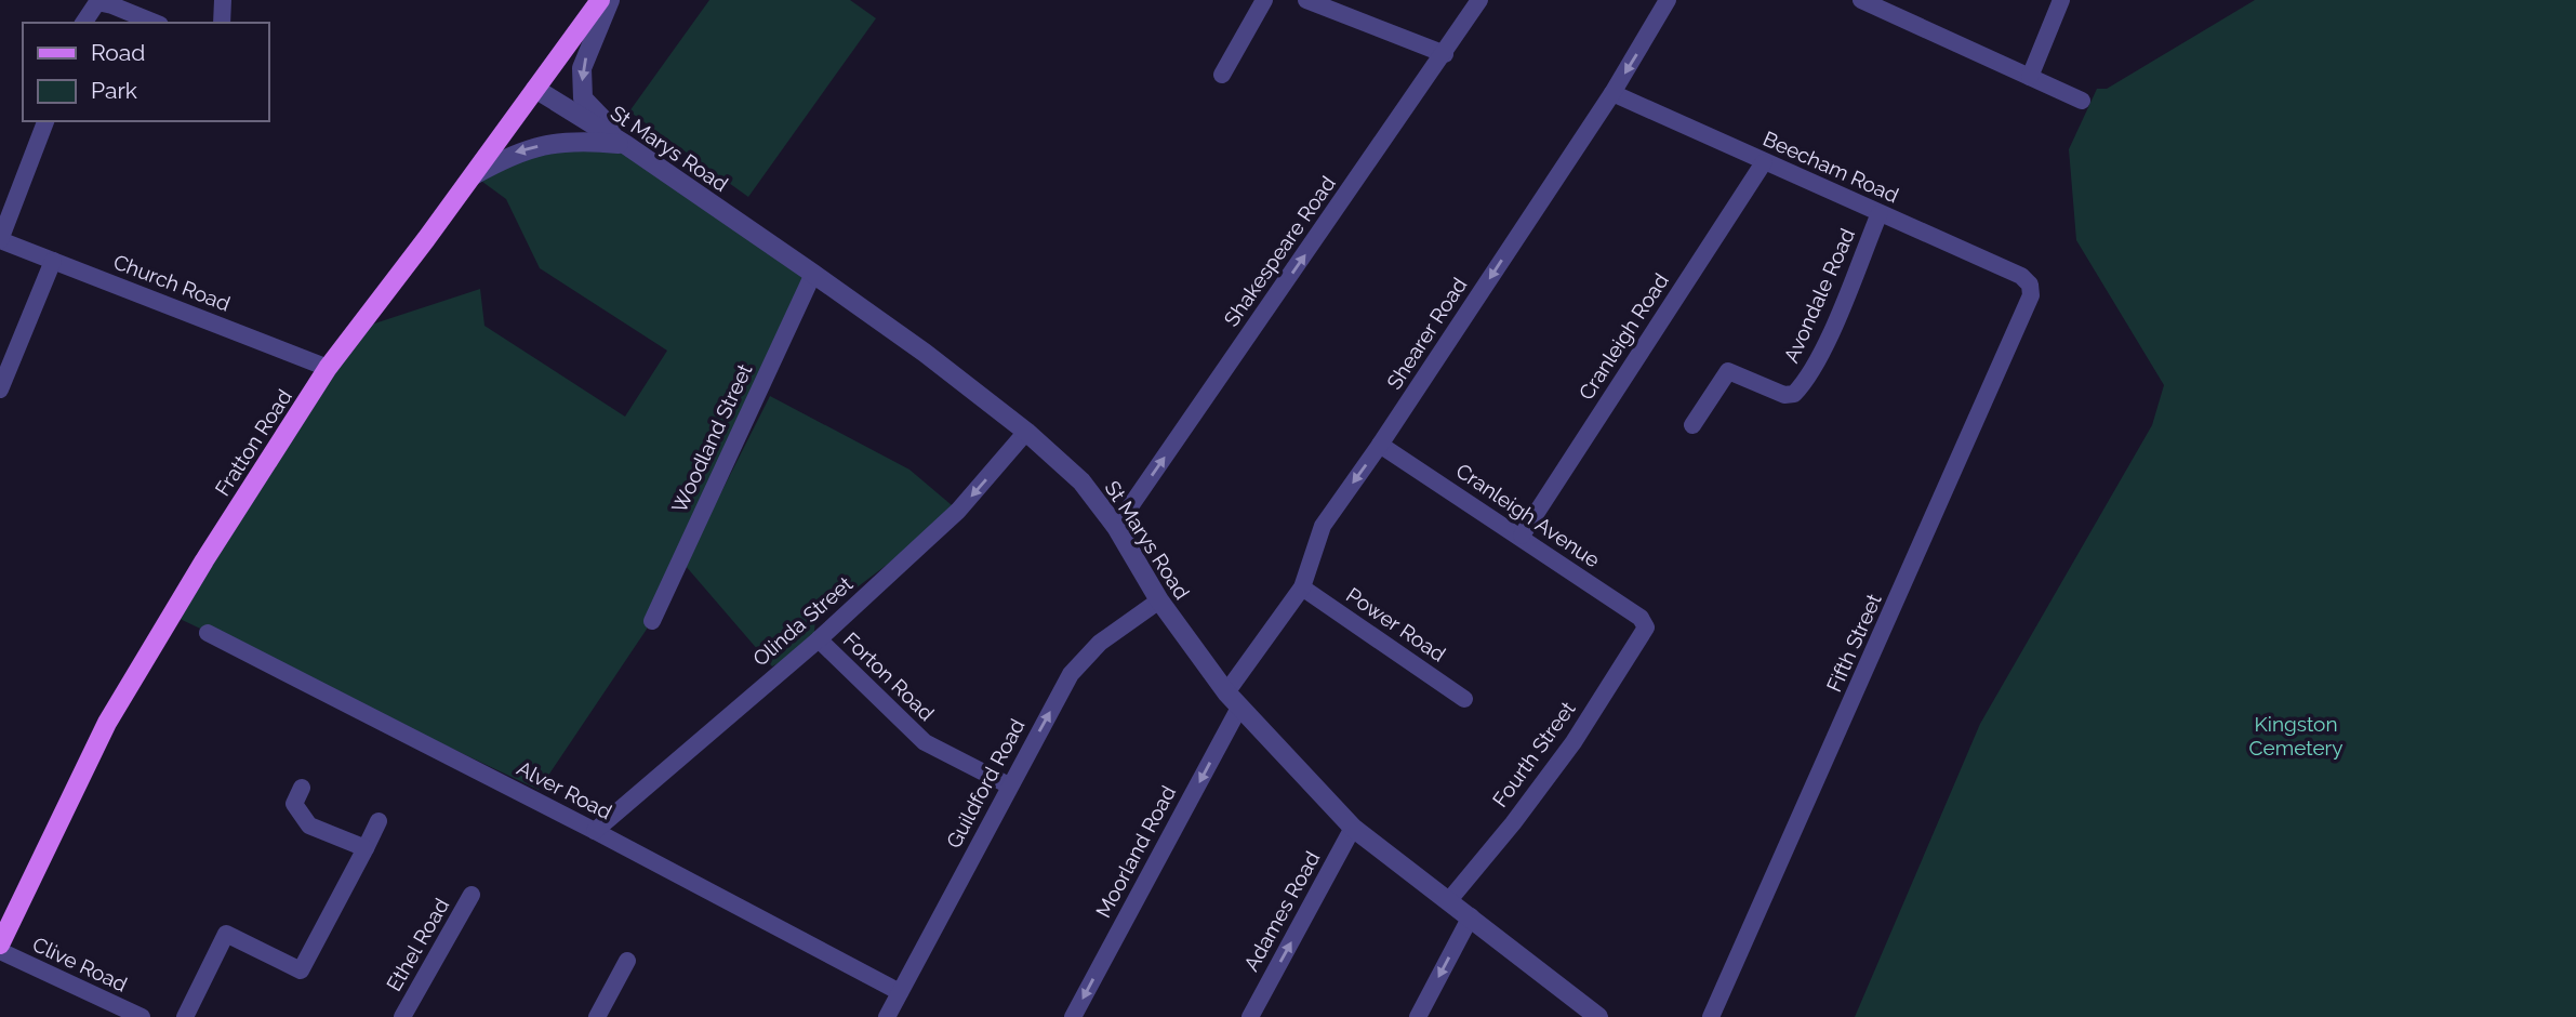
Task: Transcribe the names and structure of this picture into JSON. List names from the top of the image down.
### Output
{
  "streets": {
    "main road": ["Fratton Road"],
    "street": [
      "St Marys Road",
      "Beecham Road",
      "Shakespeare Road",
      "Church Road",
      "Avondale Road",
      "Shearer Road",
      "Cranleigh Road",
      "Woodland Street",
      "Cranleigh Avenue",
      "Olinda Street",
      "Power Road",
      "Fifth Street",
      "Forton Road",
      "Fourth Street",
      "Guildford Road",
      "Alver Road",
      "Moorland Road",
      "Adames Road",
      "Ethel Road",
      "Clive Road"
    ]
  },
  "crossings": [
    ["St Marys Road", "Shakespeare Road"],
    ["St Marys Road", "Shearer Road"],
    ["St Marys Road", "Woodland Street"],
    ["St Marys Road", "Fratton Road"],
    ["St Marys Road", "Olinda Street"],
    ["St Marys Road", "Fourth Street"],
    ["St Marys Road", "Guildford Road"],
    ["St Marys Road", "Moorland Road"],
    ["St Marys Road", "Adames Road"],
    ["Beecham Road", "Avondale Road"],
    ["Beecham Road", "Shearer Road"],
    ["Beecham Road", "Cranleigh Road"],
    ["Beecham Road", "Fifth Street"],
    ["Church Road", "Fratton Road"],
    ["Shearer Road", "Cranleigh Avenue"],
    ["Shearer Road", "Power Road"],
    ["Shearer Road", "Moorland Road"],
    ["Cranleigh Road", "Cranleigh Avenue"],
    ["Cranleigh Avenue", "Fourth Street"],
    ["Olinda Street", "Forton Road"],
    ["Olinda Street", "Alver Road"],
    ["Forton Road", "Guildford Road"],
    ["Guildford Road", "Alver Road"]
  ],
  "one_way": [
    "Shakespeare Road",
    "Shearer Road",
    "Olinda Street",
    "Guildford Road",
    "Moorland Road"
  ],
  "parks": ["Kingston Cemetery"],
  "legend": ["Road", "Park"]
}
